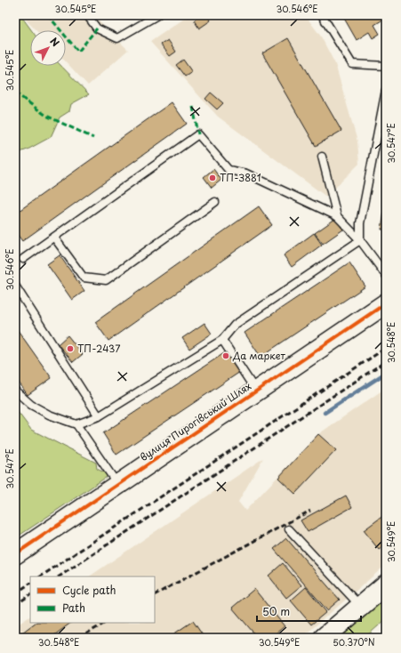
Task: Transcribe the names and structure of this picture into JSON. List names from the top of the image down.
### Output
{
  "streets": {
    "street": ["вулиця Пирогівський Шлях"]
  },
  "places": ["ТП-3881", "ТП-2437", "Да маркет"],
  "legend": ["Cycle path", "Path"],
  "scale_bar": "50 m",
  "north": "top right",
  "coordinates": [
    "30.545°E",
    "30.546°E",
    "30.547°E",
    "30.548°E",
    "30.549°E",
    "50.370°N"
  ]
}
